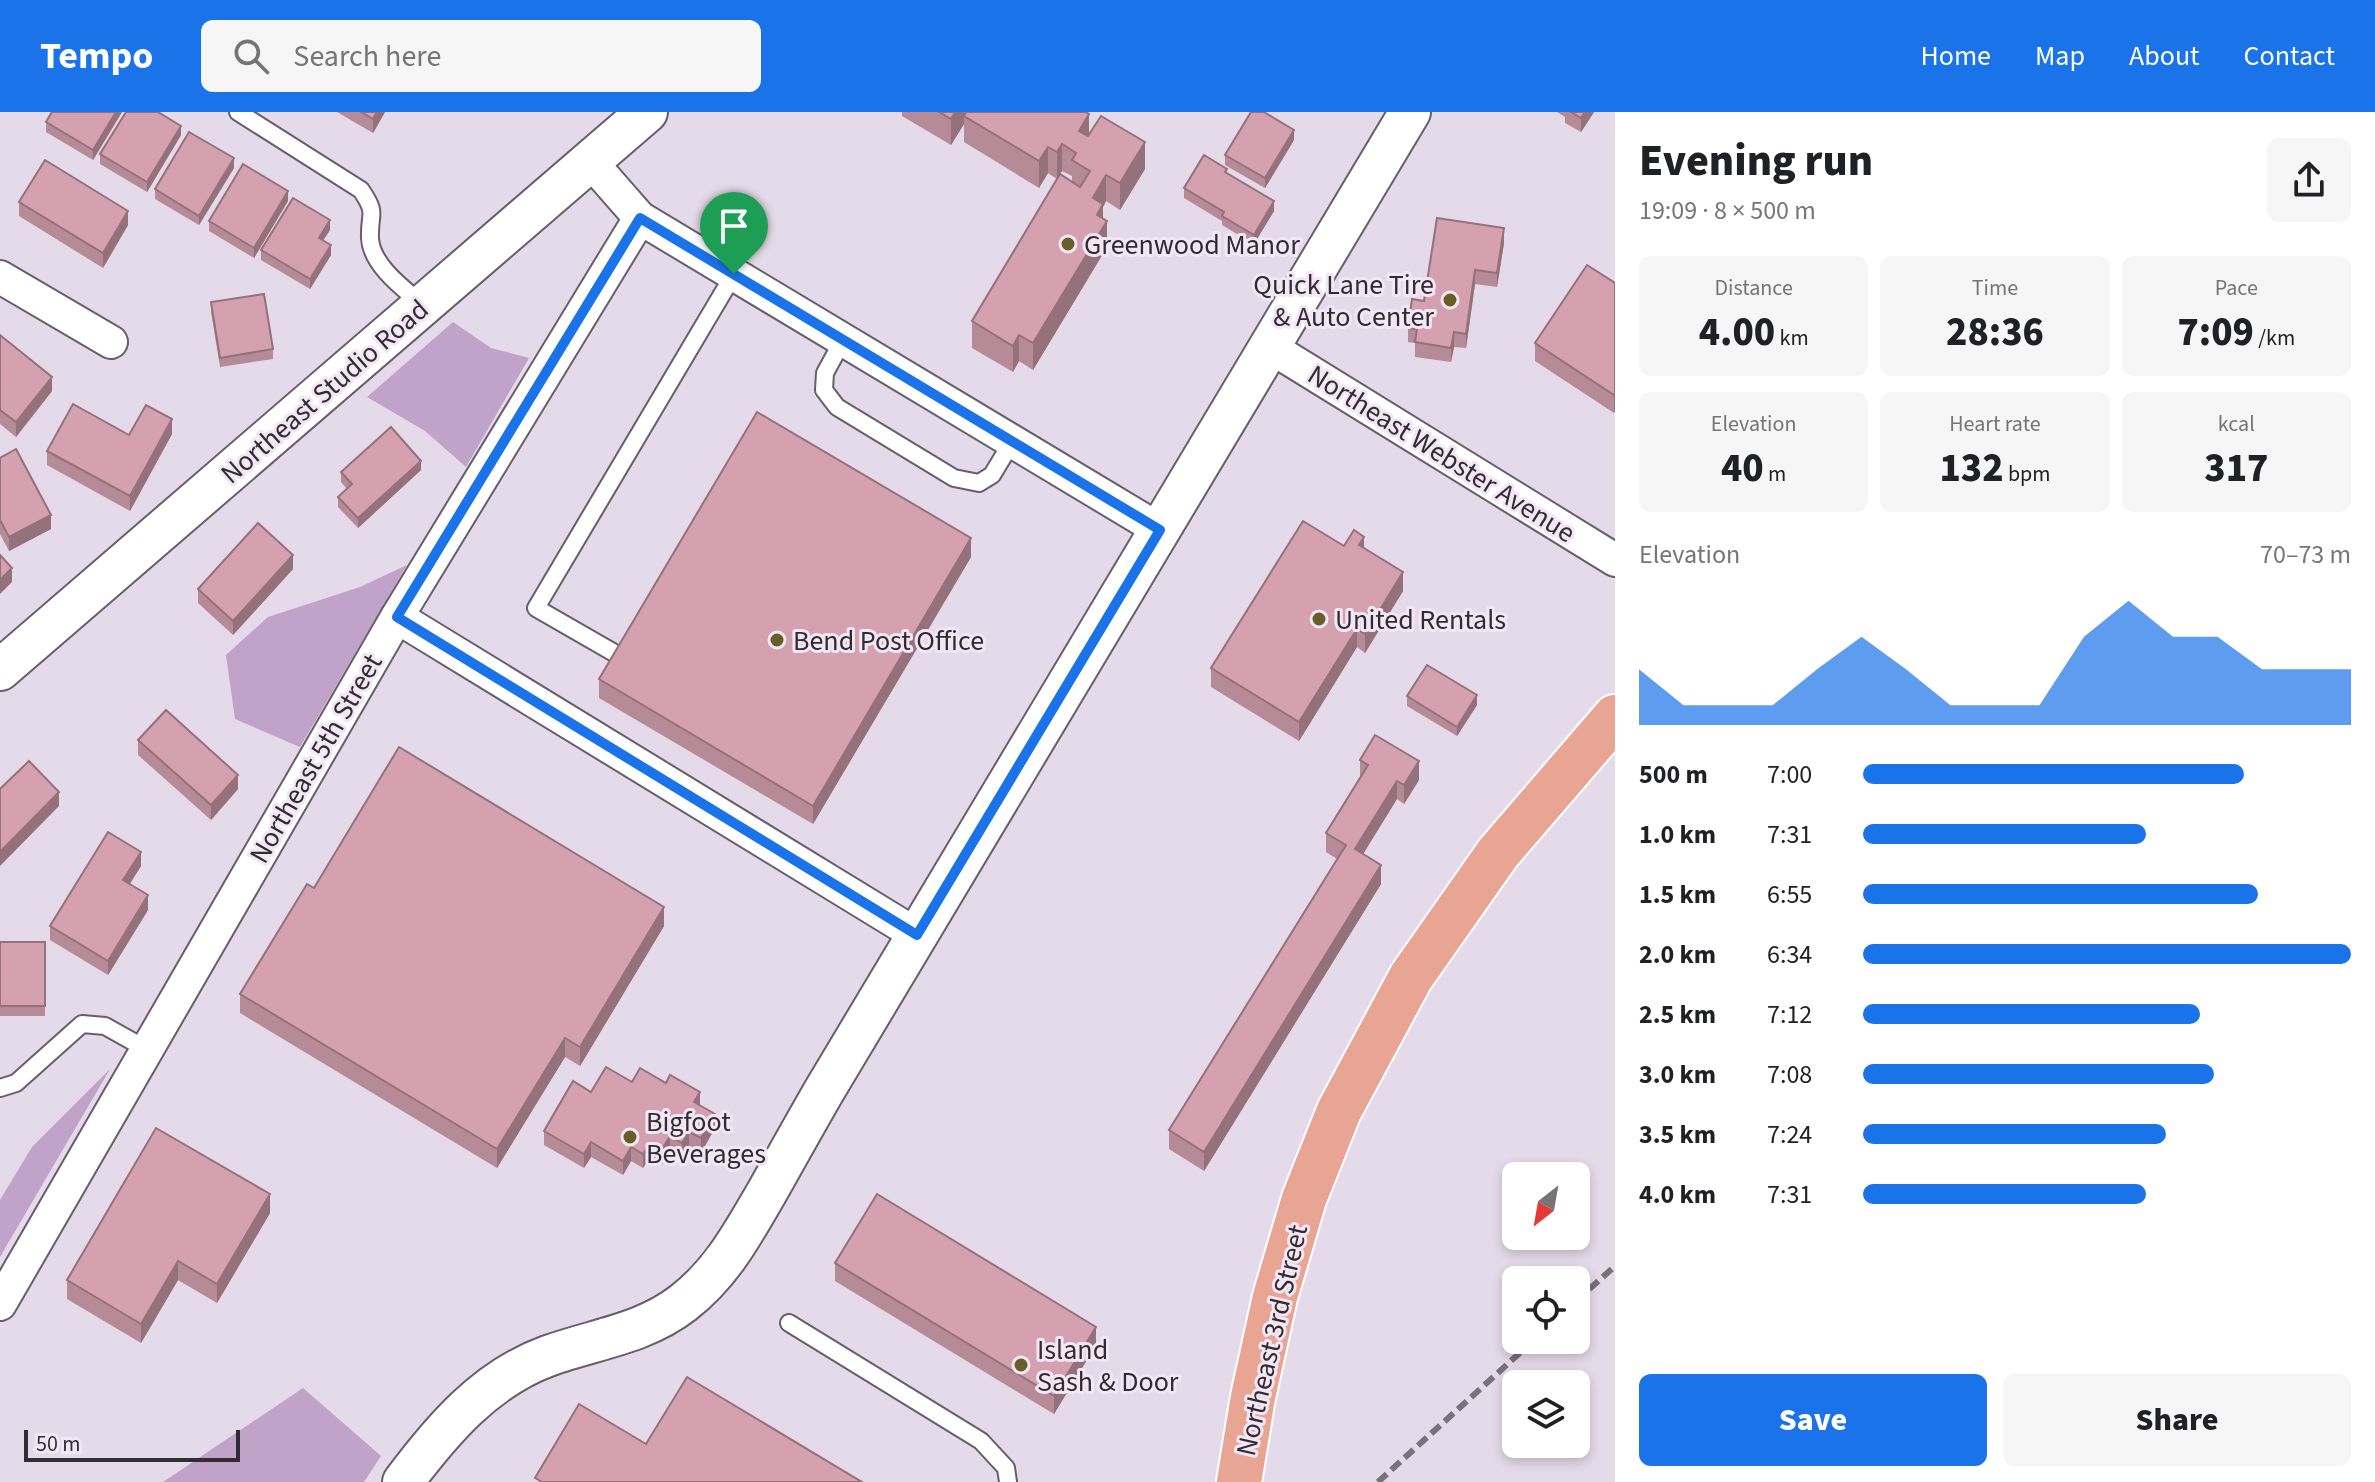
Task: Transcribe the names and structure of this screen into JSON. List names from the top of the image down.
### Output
{
  "streets": {
    "main road": ["Northeast 3rd Street"],
    "street": ["Northeast Studio Road", "Northeast Webster Avenue", "Northeast 5th Street"]
  },
  "places": [
    "Greenwood Manor",
    "Quick Lane Tire & Auto Center",
    "United Rentals",
    "Bend Post Office",
    "Bigfoot Beverages",
    "Island Sash & Door"
  ],
  "scale_bar": "50 m",
  "north": "bottom left",
  "page": {
    "header": "Tempo",
    "search": "Search here",
    "nav": [
      "Home",
      "Map",
      "About",
      "Contact"
    ],
    "heading": ["Evening run", "19:09 · 8 × 500 m"],
    "stats": [
      ["Distance", "4.00 km"],
      ["Time", "28:36"],
      ["Pace", "7:09 /km"],
      ["Elevation", "40 m"],
      ["Heart rate", "132 bpm"],
      ["kcal", "317"]
    ],
    "chart": ["Elevation", "70–73 m"],
    "list": [
      {
        "name": "500 m",
        "note": "7:00"
      },
      {
        "name": "1.0 km",
        "note": "7:31"
      },
      {
        "name": "1.5 km",
        "note": "6:55"
      },
      {
        "name": "2.0 km",
        "note": "6:34"
      },
      {
        "name": "2.5 km",
        "note": "7:12"
      },
      {
        "name": "3.0 km",
        "note": "7:08"
      },
      {
        "name": "3.5 km",
        "note": "7:24"
      },
      {
        "name": "4.0 km",
        "note": "7:31"
      }
    ],
    "buttons": ["Save", "Share"],
    "scale": "50 m"
  }
}
